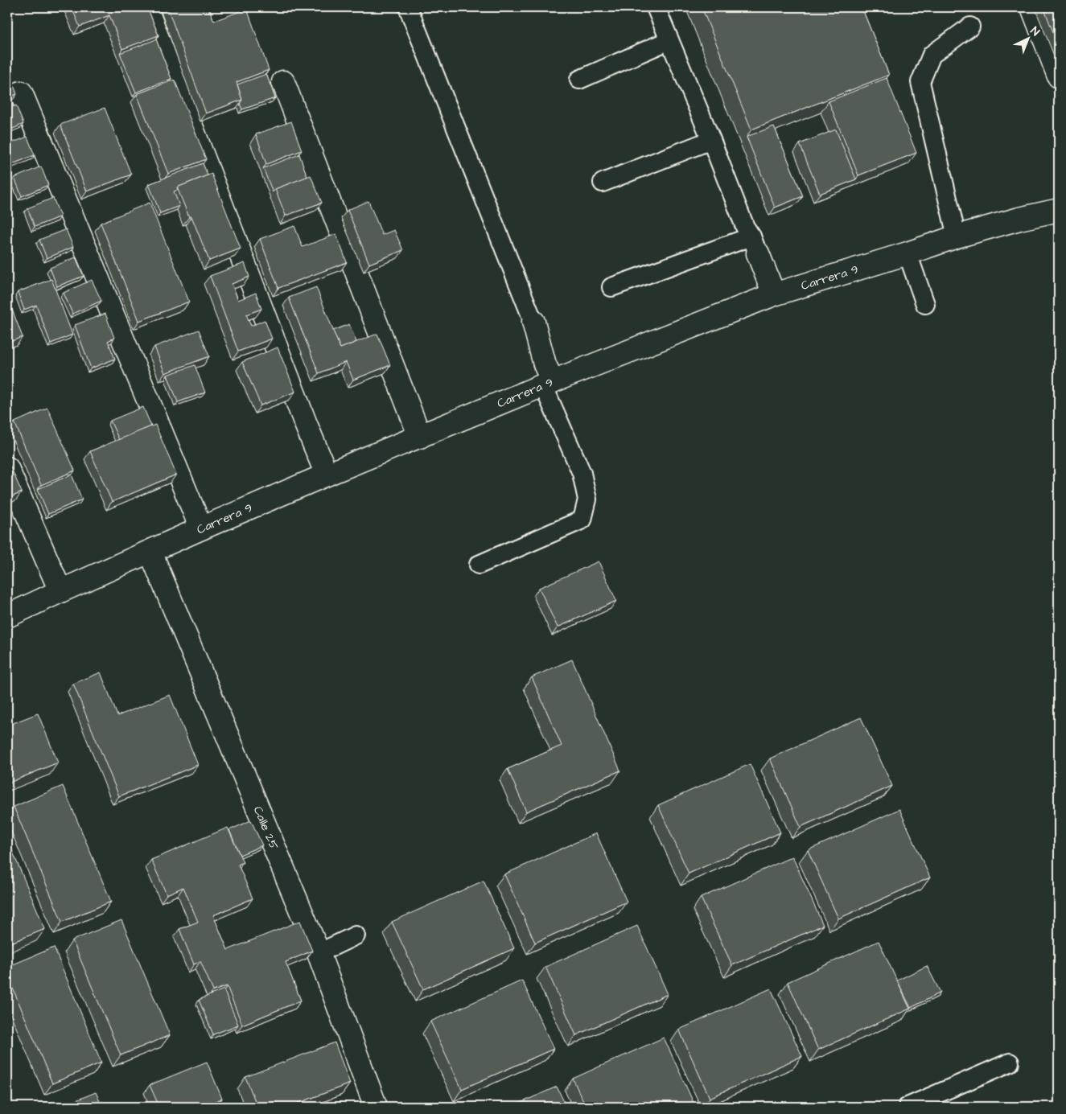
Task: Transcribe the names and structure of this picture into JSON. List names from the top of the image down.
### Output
{
  "streets": {
    "street": ["Carrera 9", "Calle 25"]
  },
  "crossings": [
    ["Carrera 9", "Calle 25"]
  ],
  "north": "top right"
}
